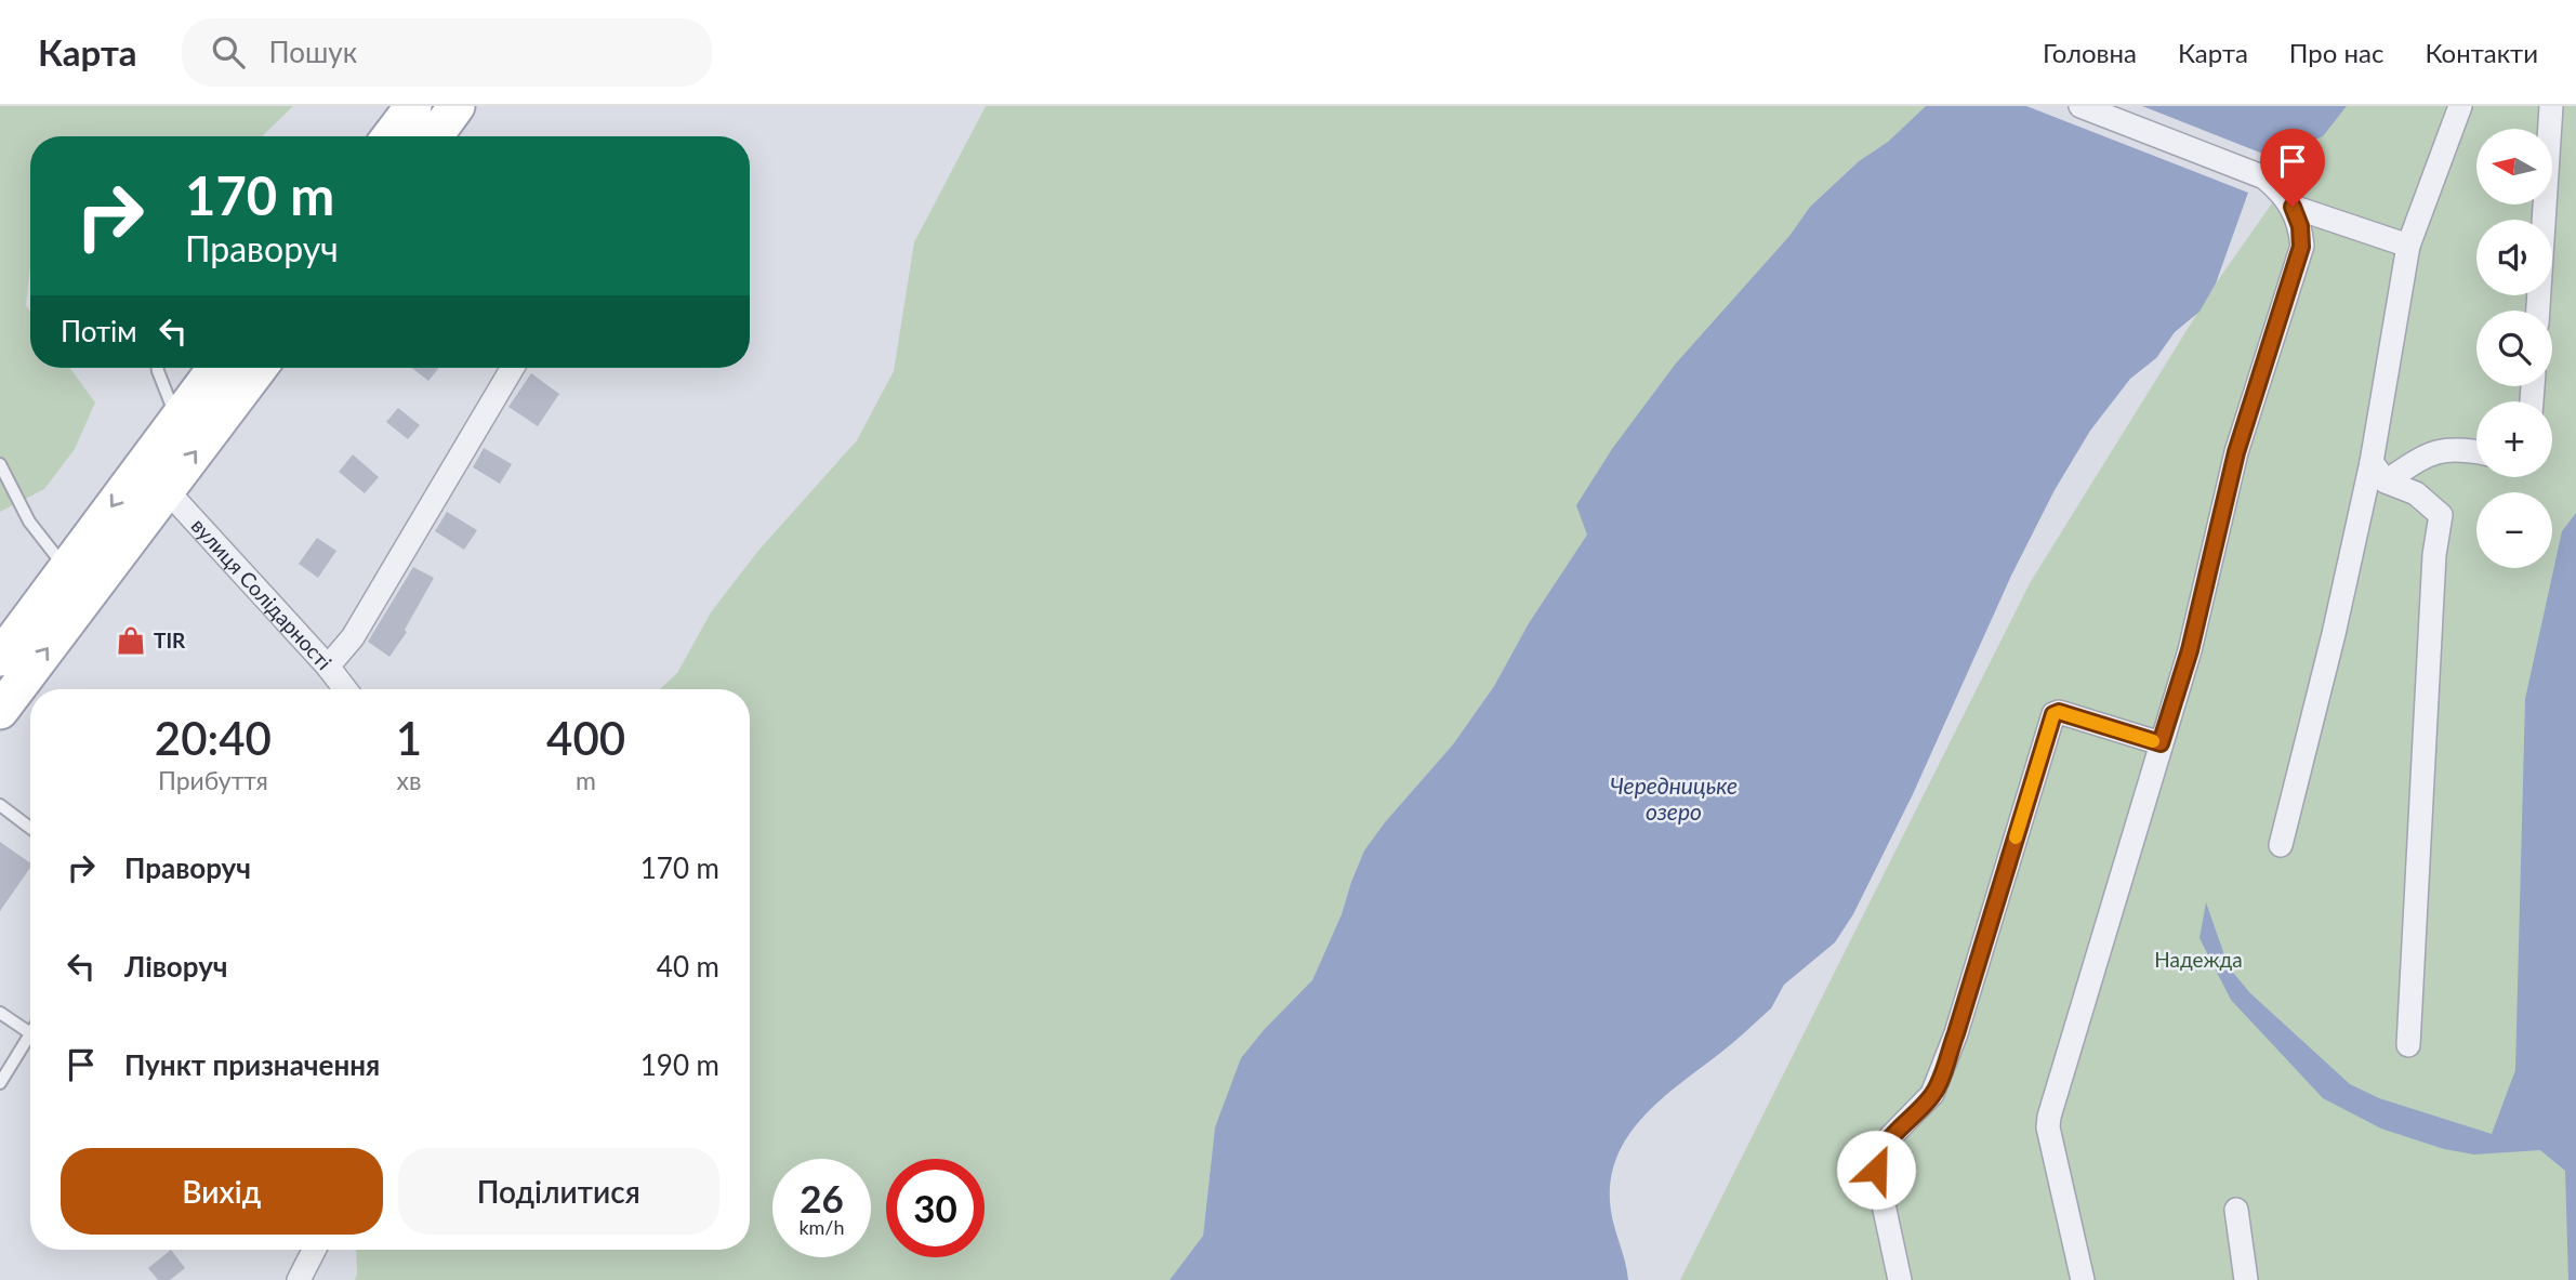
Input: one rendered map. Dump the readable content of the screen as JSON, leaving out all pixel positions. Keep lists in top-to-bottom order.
{
  "streets": {
    "street": ["вулиця Солідарності"]
  },
  "water": ["Чередницьке озеро"],
  "parks": ["Надежда"],
  "places": {
    "shop": ["TIR"]
  },
  "north": "left",
  "page": {
    "header": "Карта",
    "search": "Пошук",
    "nav": [
      "Головна",
      "Карта",
      "Про нас",
      "Контакти"
    ],
    "map_buttons": ["+", "−"],
    "turn": ["170 m", "Праворуч"],
    "then": "Потім",
    "eta": [
      "20:40",
      "Прибуття",
      "1",
      "хв",
      "400",
      "m"
    ],
    "list": [
      {
        "name": "Праворуч",
        "value": "170 m"
      },
      {
        "name": "Ліворуч",
        "value": "40 m"
      },
      {
        "name": "Пункт призначення",
        "value": "190 m"
      }
    ],
    "buttons": ["Вихід", "Поділитися"],
    "speed": "26 km/h",
    "limit": "30"
  }
}
